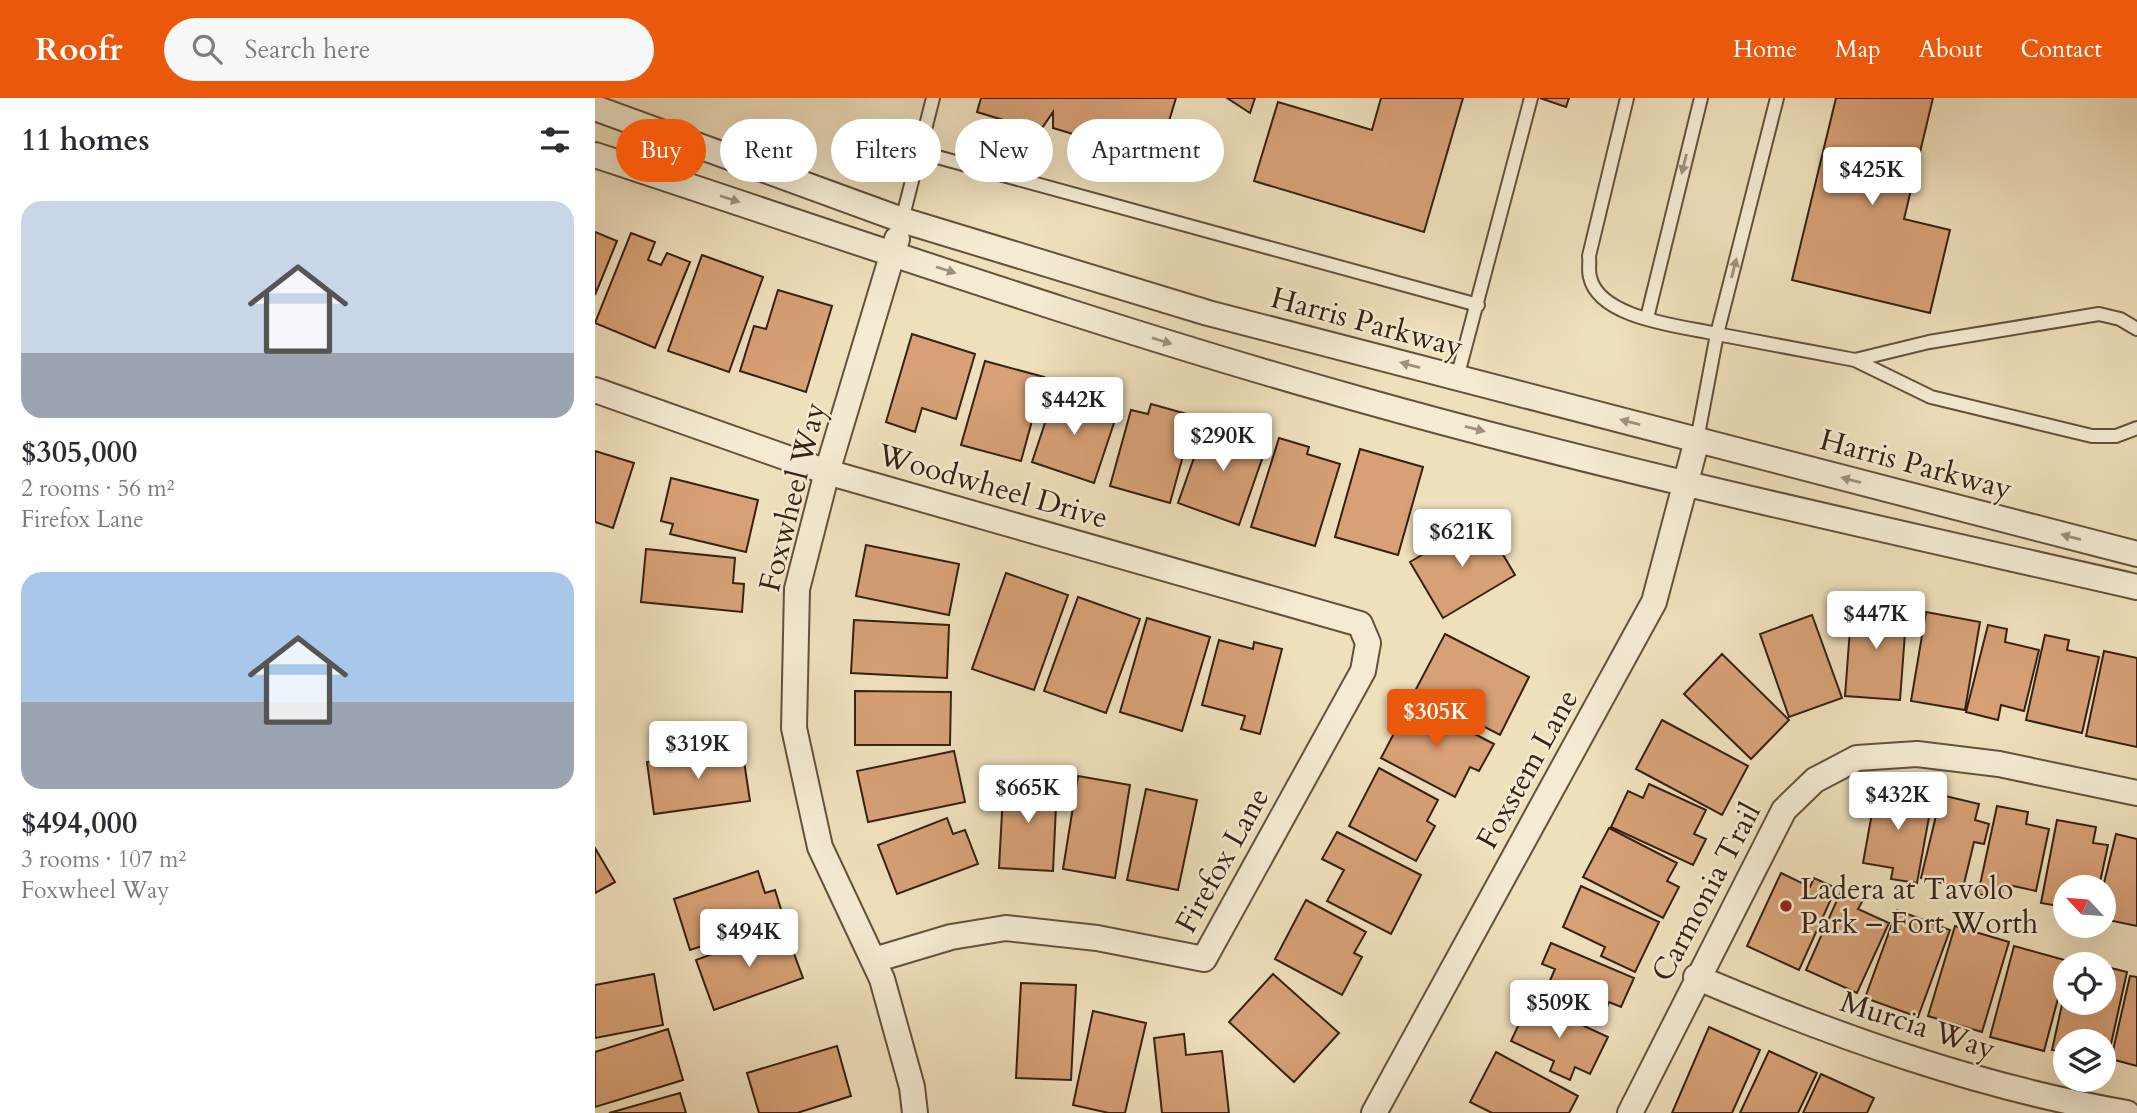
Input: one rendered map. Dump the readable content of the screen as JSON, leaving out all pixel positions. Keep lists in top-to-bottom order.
{
  "streets": {
    "street": [
      "Harris Parkway",
      "Woodwheel Drive",
      "Foxwheel Way",
      "Foxstem Lane",
      "Firefox Lane",
      "Carmonia Trail",
      "Murcia Way"
    ]
  },
  "crossings": [
    ["Harris Parkway", "Foxwheel Way"],
    ["Harris Parkway", "Foxstem Lane"],
    ["Woodwheel Drive", "Foxwheel Way"],
    ["Woodwheel Drive", "Firefox Lane"],
    ["Foxwheel Way", "Firefox Lane"],
    ["Carmonia Trail", "Murcia Way"]
  ],
  "places": ["Ladera at Tavolo Park – Fort Worth"],
  "north": "top left",
  "page": {
    "header": "Roofr",
    "search": "Search here",
    "nav": [
      "Home",
      "Map",
      "About",
      "Contact"
    ],
    "heading": "11 homes",
    "chip": [
      "Buy",
      "Rent",
      "Filters",
      "New",
      "Apartment"
    ],
    "price": [
      "$425K",
      "$442K",
      "$290K",
      "$621K",
      "$447K",
      "$305K",
      "$319K",
      "$665K",
      "$432K",
      "$494K",
      "$509K"
    ],
    "list": [
      {
        "name": "$305,000",
        "note": "2 rooms · 56 m² · Firefox Lane"
      },
      {
        "name": "$494,000",
        "note": "3 rooms · 107 m² · Foxwheel Way"
      }
    ]
  }
}
